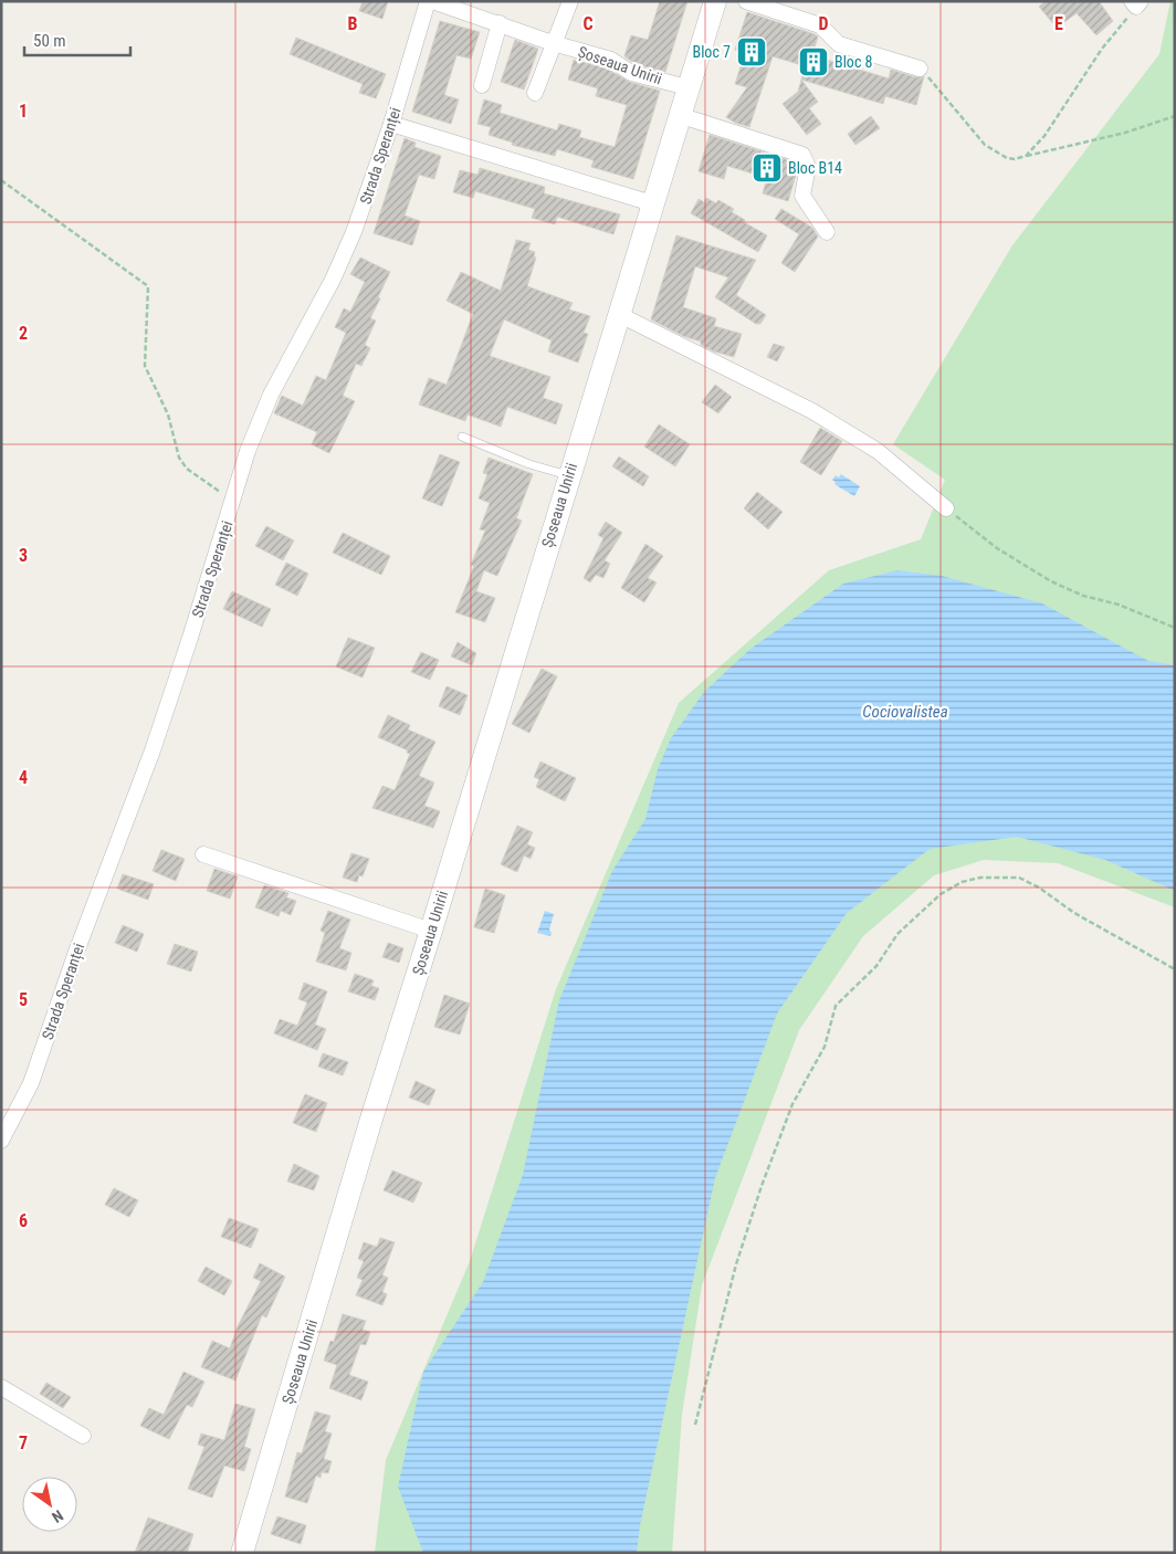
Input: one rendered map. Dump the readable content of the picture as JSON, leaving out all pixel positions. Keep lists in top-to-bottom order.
{
  "streets": {
    "main road": ["Șoseaua Unirii"],
    "street": ["Strada Speranței"]
  },
  "crossings": [
    ["Șoseaua Unirii", "Strada Speranței"]
  ],
  "water": ["Cociovalistea"],
  "places": {
    "building": ["Bloc 7", "Bloc 8", "Bloc B14"]
  },
  "scale_bar": "50 m",
  "north": "bottom right",
  "grid": {
    "columns": [
      "B",
      "C",
      "D",
      "E"
    ],
    "rows": [
      "1",
      "2",
      "3",
      "4",
      "5",
      "6",
      "7"
    ]
  }
}
